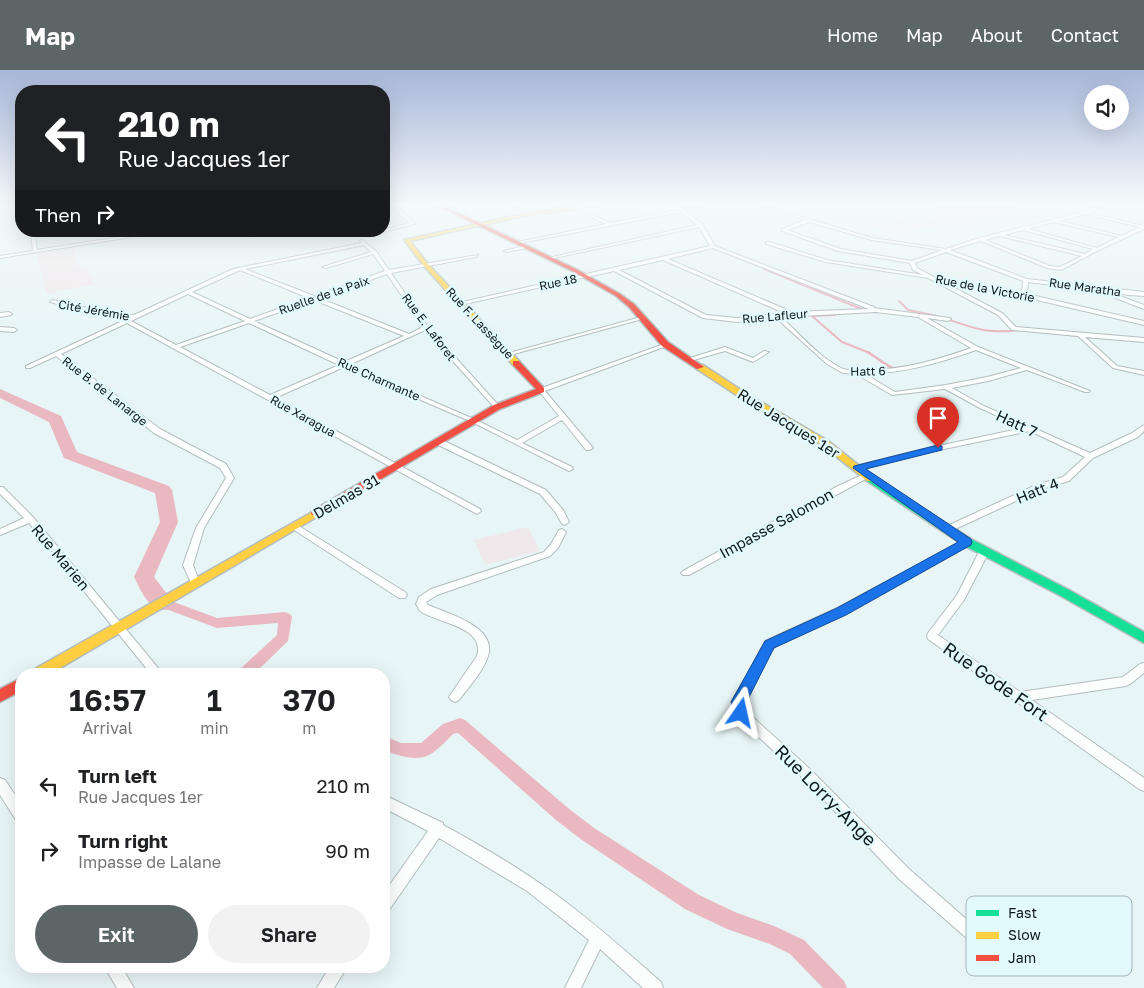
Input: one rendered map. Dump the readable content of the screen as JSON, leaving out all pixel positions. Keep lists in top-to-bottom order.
{
  "streets": {
    "street": [
      "Rue 18",
      "Rue Maratha",
      "Rue de la Victorie",
      "Ruelle de la Paix",
      "Cité Jérémie",
      "Rue Lafleur",
      "Rue F. Lassègue",
      "Rue E. Laforet",
      "Hatt 6",
      "Rue Charmante",
      "Rue B. de Lanarge",
      "Rue Xaragua",
      "Rue Jacques 1er",
      "Hatt 7",
      "Hatt 4",
      "Delmas 31",
      "Impasse Salomon",
      "Rue Marien",
      "Rue Gode Fort",
      "Rue Lorry-Ange"
    ]
  },
  "crossings": [
    ["Rue 18", "Rue Lafleur"],
    ["Rue 18", "Rue F. Lassègue"],
    ["Rue 18", "Rue Jacques 1er"],
    ["Ruelle de la Paix", "Rue F. Lassègue"],
    ["Ruelle de la Paix", "Rue E. Laforet"],
    ["Ruelle de la Paix", "Rue Charmante"],
    ["Ruelle de la Paix", "Rue Xaragua"],
    ["Cité Jérémie", "Rue B. de Lanarge"],
    ["Rue Lafleur", "Hatt 6"],
    ["Rue F. Lassègue", "Delmas 31"],
    ["Rue E. Laforet", "Delmas 31"],
    ["Rue Charmante", "Rue B. de Lanarge"],
    ["Rue Charmante", "Delmas 31"],
    ["Rue B. de Lanarge", "Rue Xaragua"],
    ["Rue B. de Lanarge", "Delmas 31"],
    ["Rue Xaragua", "Delmas 31"],
    ["Rue Jacques 1er", "Hatt 4"],
    ["Rue Jacques 1er", "Delmas 31"],
    ["Rue Jacques 1er", "Impasse Salomon"],
    ["Rue Jacques 1er", "Rue Gode Fort"],
    ["Rue Jacques 1er", "Rue Lorry-Ange"],
    ["Hatt 7", "Hatt 4"],
    ["Hatt 7", "Impasse Salomon"],
    ["Delmas 31", "Rue Marien"]
  ],
  "legend": ["Fast", "Slow", "Jam"],
  "page": {
    "header": "Map",
    "nav": [
      "Home",
      "Map",
      "About",
      "Contact"
    ],
    "turn": ["210 m", "Rue Jacques 1er"],
    "then": "Then",
    "eta": [
      "16:57",
      "Arrival",
      "1",
      "min",
      "370",
      "m"
    ],
    "list": [
      {
        "name": "Turn left",
        "note": "Rue Jacques 1er",
        "value": "210 m"
      },
      {
        "name": "Turn right",
        "note": "Impasse de Lalane",
        "value": "90 m"
      }
    ],
    "buttons": ["Exit", "Share"]
  }
}
